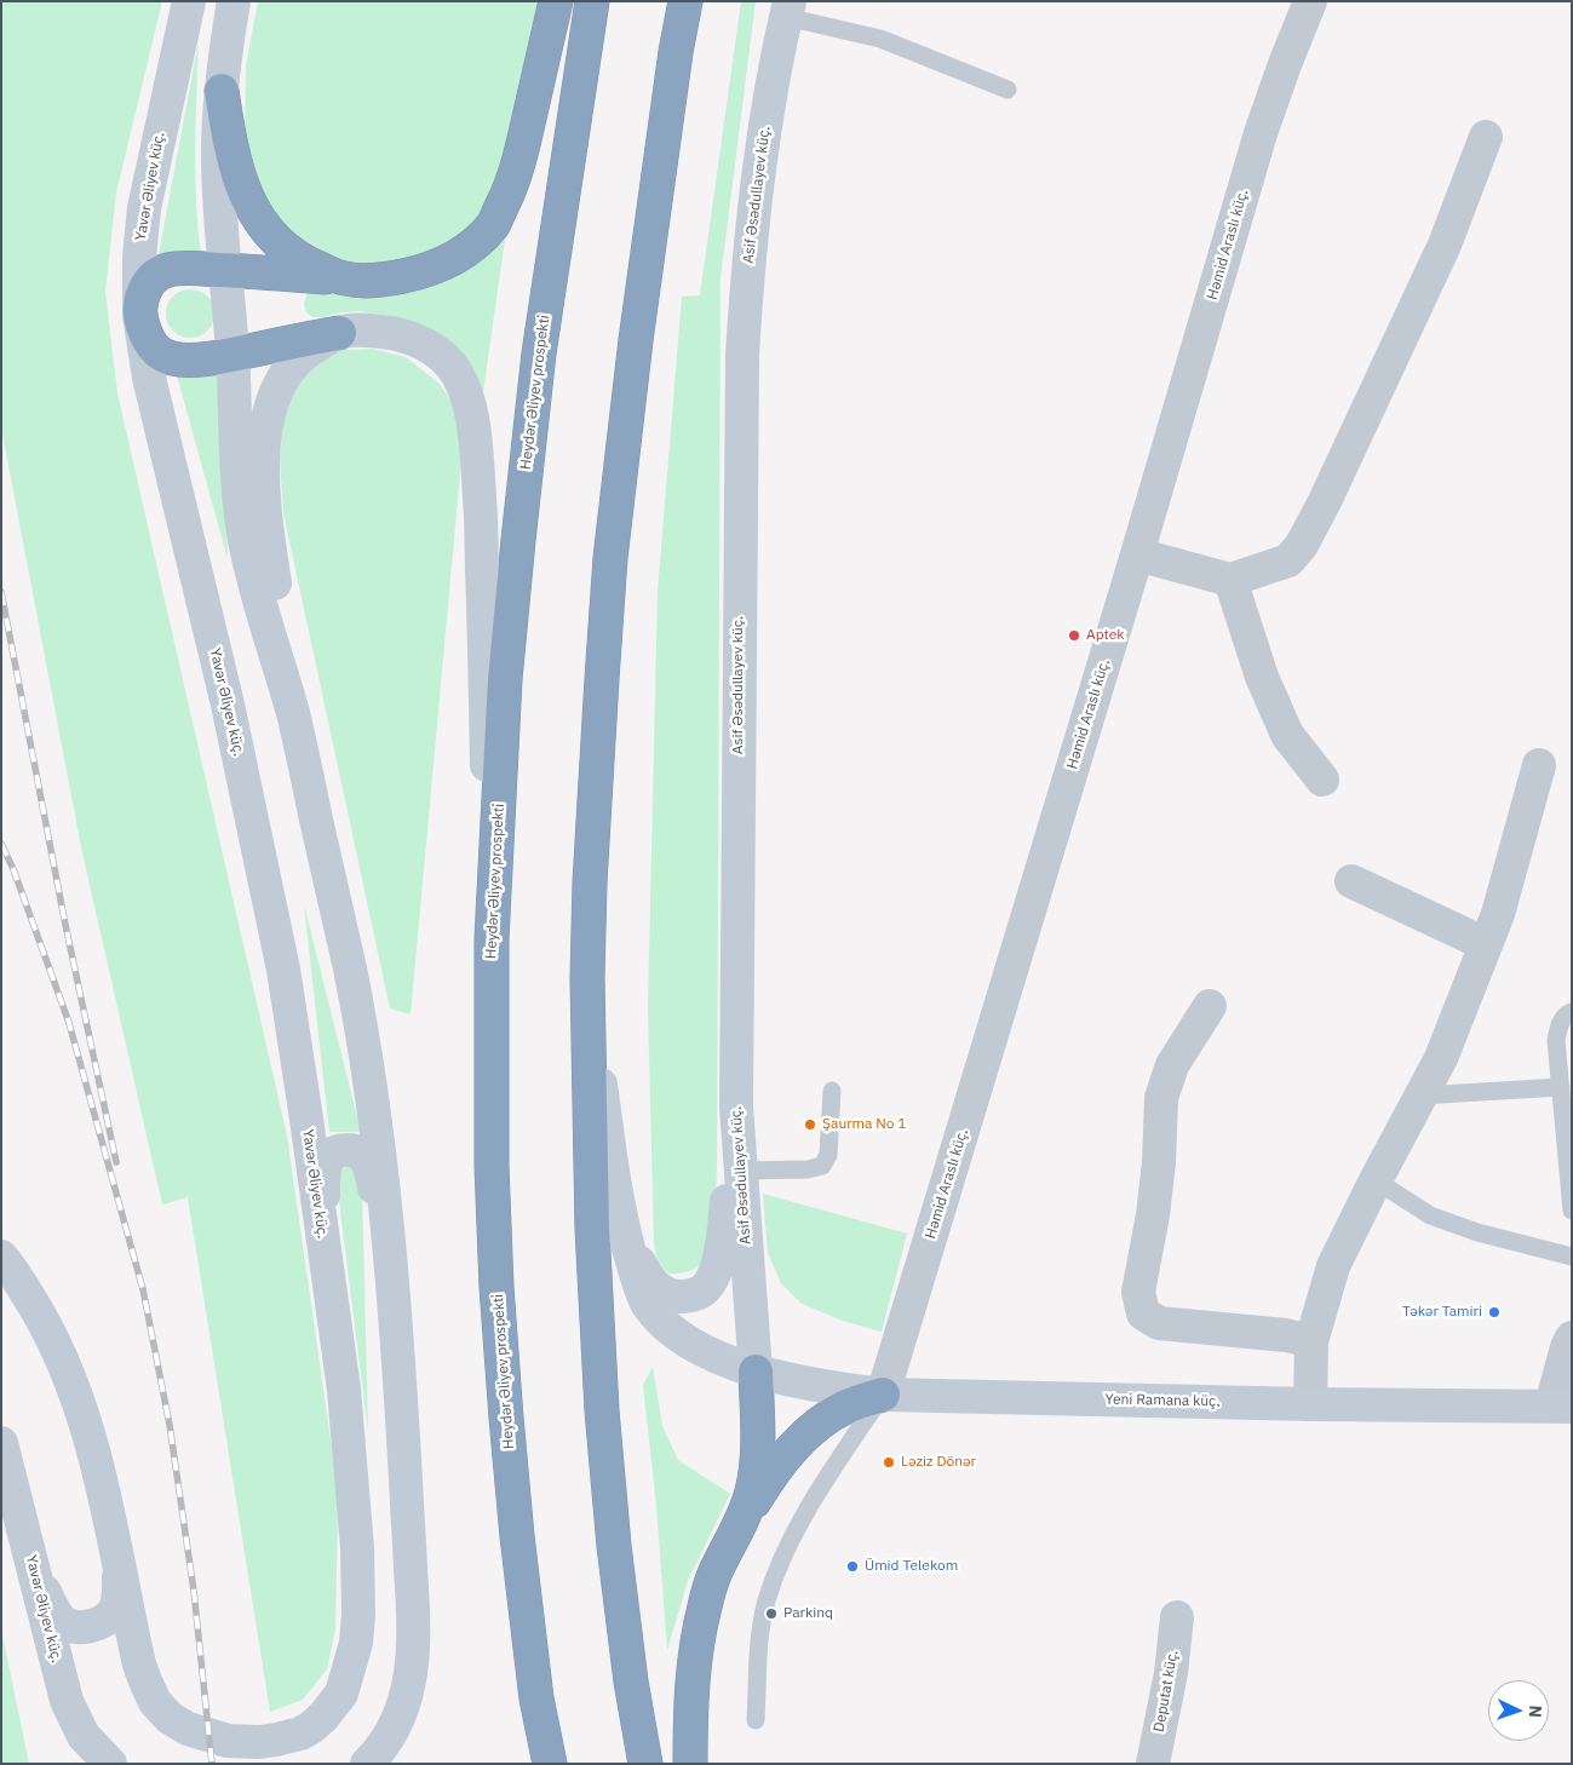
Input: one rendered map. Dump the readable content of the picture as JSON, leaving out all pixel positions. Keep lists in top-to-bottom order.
{
  "streets": {
    "highway": ["Heydər Əliyev prospekti"],
    "main road": ["Yavər Əliyev küç.", "Asif Əsədullayev küç.", "Yeni Ramana küç."],
    "street": ["Həmid Araslı küç.", "Deputat küç."]
  },
  "crossings": [
    ["Asif Əsədullayev küç.", "Yeni Ramana küç."],
    ["Həmid Araslı küç.", "Yeni Ramana küç."]
  ],
  "places": [
    "Aptek",
    "Şaurma No 1",
    "Təkər Tamiri",
    "Ləziz Dönər",
    "Ümid Telekom",
    "Parkinq"
  ],
  "north": "right"
}
